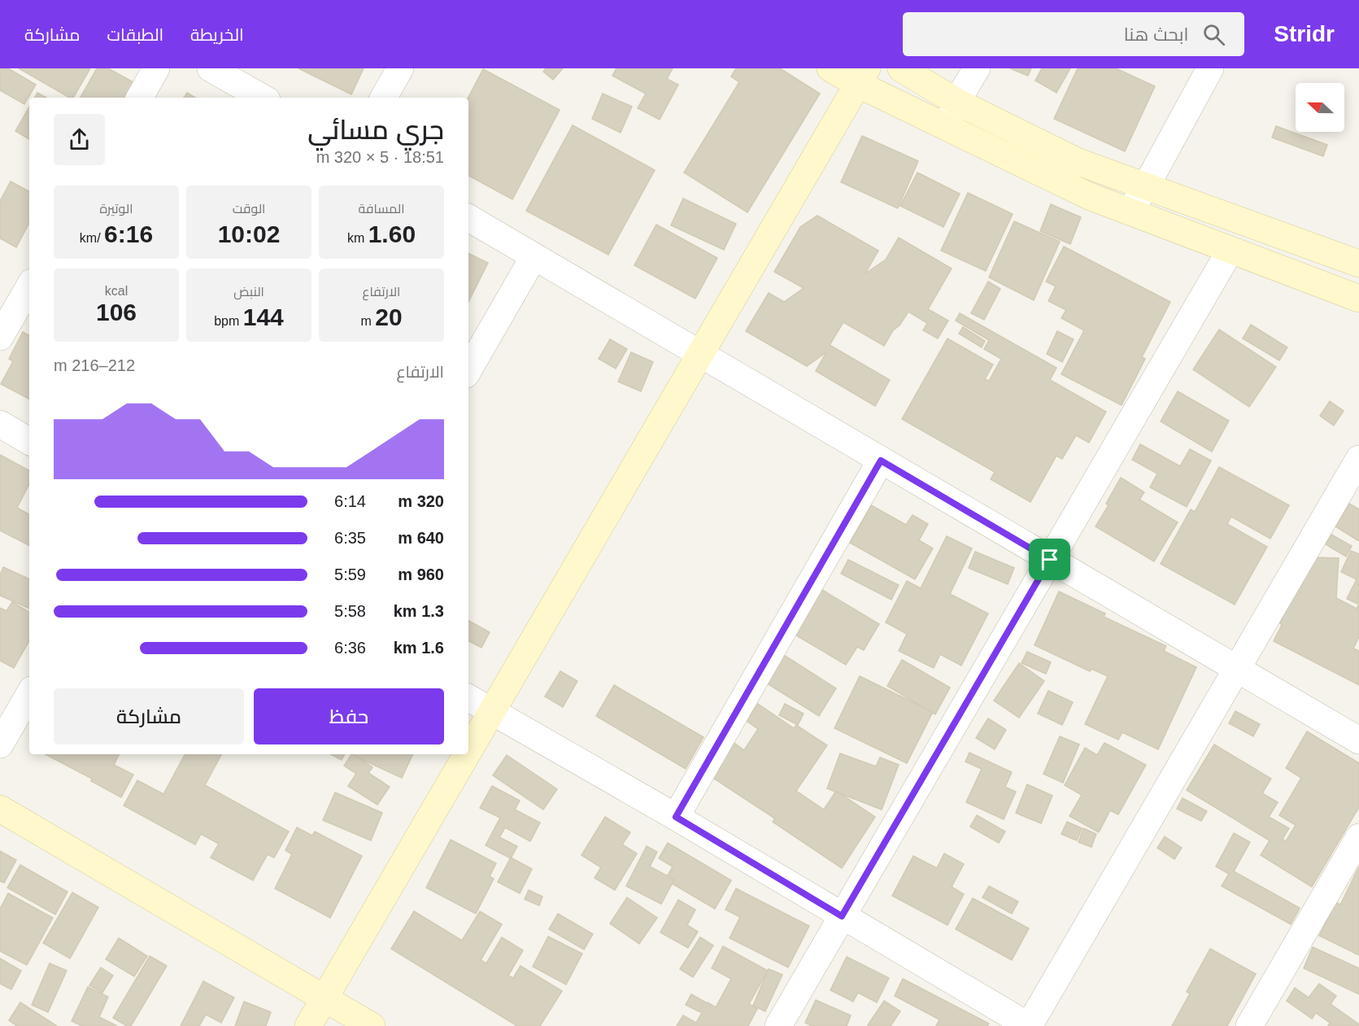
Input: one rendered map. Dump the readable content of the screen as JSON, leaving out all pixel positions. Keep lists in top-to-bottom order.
{
  "north": "left",
  "page": {
    "header": "Stridr",
    "search": "ابحث هنا",
    "nav": ["الخريطة", "الطبقات", "مشاركة"],
    "heading": ["جري مسائي", "18:51 · 5 × 320 m"],
    "stats": [
      ["المسافة", "1.60 km"],
      ["الوقت", "10:02"],
      ["الوتيرة", "6:16 /km"],
      ["الارتفاع", "20 m"],
      ["النبض", "144 bpm"],
      ["kcal", "106"]
    ],
    "chart": ["الارتفاع", "212–216 m"],
    "list": [
      {
        "name": "320 m",
        "note": "6:14"
      },
      {
        "name": "640 m",
        "note": "6:35"
      },
      {
        "name": "960 m",
        "note": "5:59"
      },
      {
        "name": "1.3 km",
        "note": "5:58"
      },
      {
        "name": "1.6 km",
        "note": "6:36"
      }
    ],
    "buttons": ["حفظ", "مشاركة"]
  }
}
